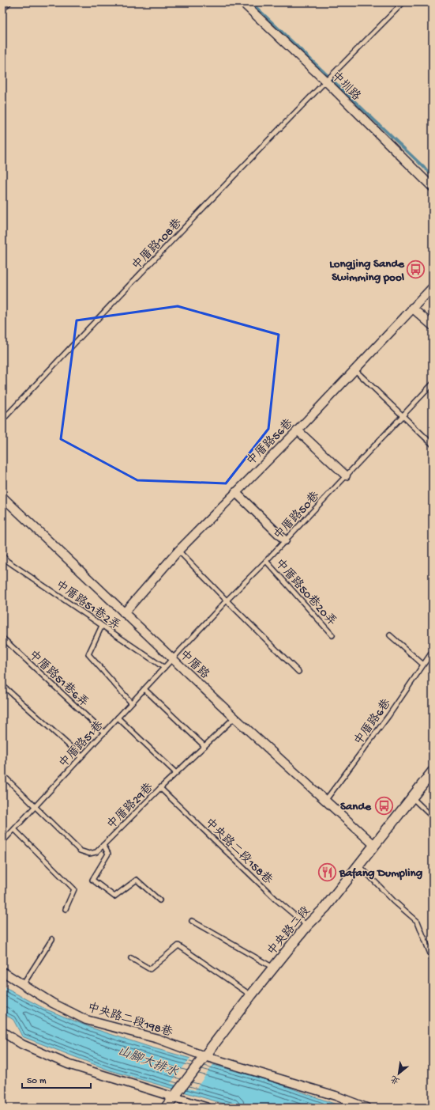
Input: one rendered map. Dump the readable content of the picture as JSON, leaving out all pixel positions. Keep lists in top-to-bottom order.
{
  "streets": {
    "street": [
      "中圳路",
      "中厝路56巷",
      "中厝路",
      "中央路二段",
      "中央路二段198巷"
    ],
    "lane": [
      "中厝路108巷",
      "中厝路50巷",
      "中厝路50巷20弄",
      "中厝路51巷2弄",
      "中厝路51巷6弄",
      "中厝路6巷",
      "中厝路51巷",
      "中厝路29巷",
      "中央路二段158巷"
    ]
  },
  "crossings": [
    ["中圳路", "中厝路108巷"],
    ["中厝路56巷", "中厝路"],
    ["中厝路50巷", "中厝路50巷20弄"],
    ["中厝路50巷", "中厝路"],
    ["中厝路50巷", "中厝路51巷"],
    ["中厝路51巷2弄", "中厝路51巷"],
    ["中厝路", "中厝路6巷"],
    ["中厝路", "中厝路51巷"],
    ["中厝路", "中厝路29巷"],
    ["中厝路", "中央路二段"],
    ["中厝路51巷6弄", "中厝路51巷"],
    ["中厝路51巷", "中厝路29巷"],
    ["中厝路29巷", "中央路二段158巷"],
    ["中央路二段158巷", "中央路二段"],
    ["中央路二段", "中央路二段198巷"]
  ],
  "water": ["山腳大排水"],
  "places": {
    "bus stop": ["Longjing Sande Swimming pool", "Sande"],
    "restaurant": ["Bafang Dumpling"]
  },
  "scale_bar": "50 m",
  "north": "bottom left"
}
